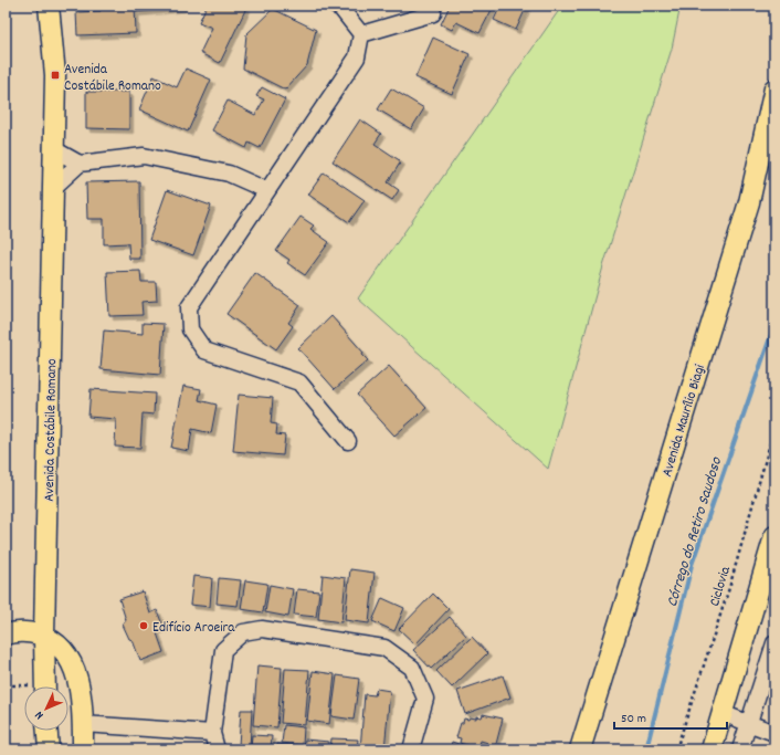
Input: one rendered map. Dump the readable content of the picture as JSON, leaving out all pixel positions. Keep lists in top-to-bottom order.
{
  "streets": {
    "main road": ["Avenida Maurílio Biagi", "Avenida Costábile Romano"],
    "path": ["Ciclovia"]
  },
  "water": ["Córrego do Retiro Saudoso"],
  "places": {
    "transit": ["Avenida Costábile Romano"],
    "other": ["Edifício Aroeira"]
  },
  "scale_bar": "50 m",
  "north": "bottom left"
}
